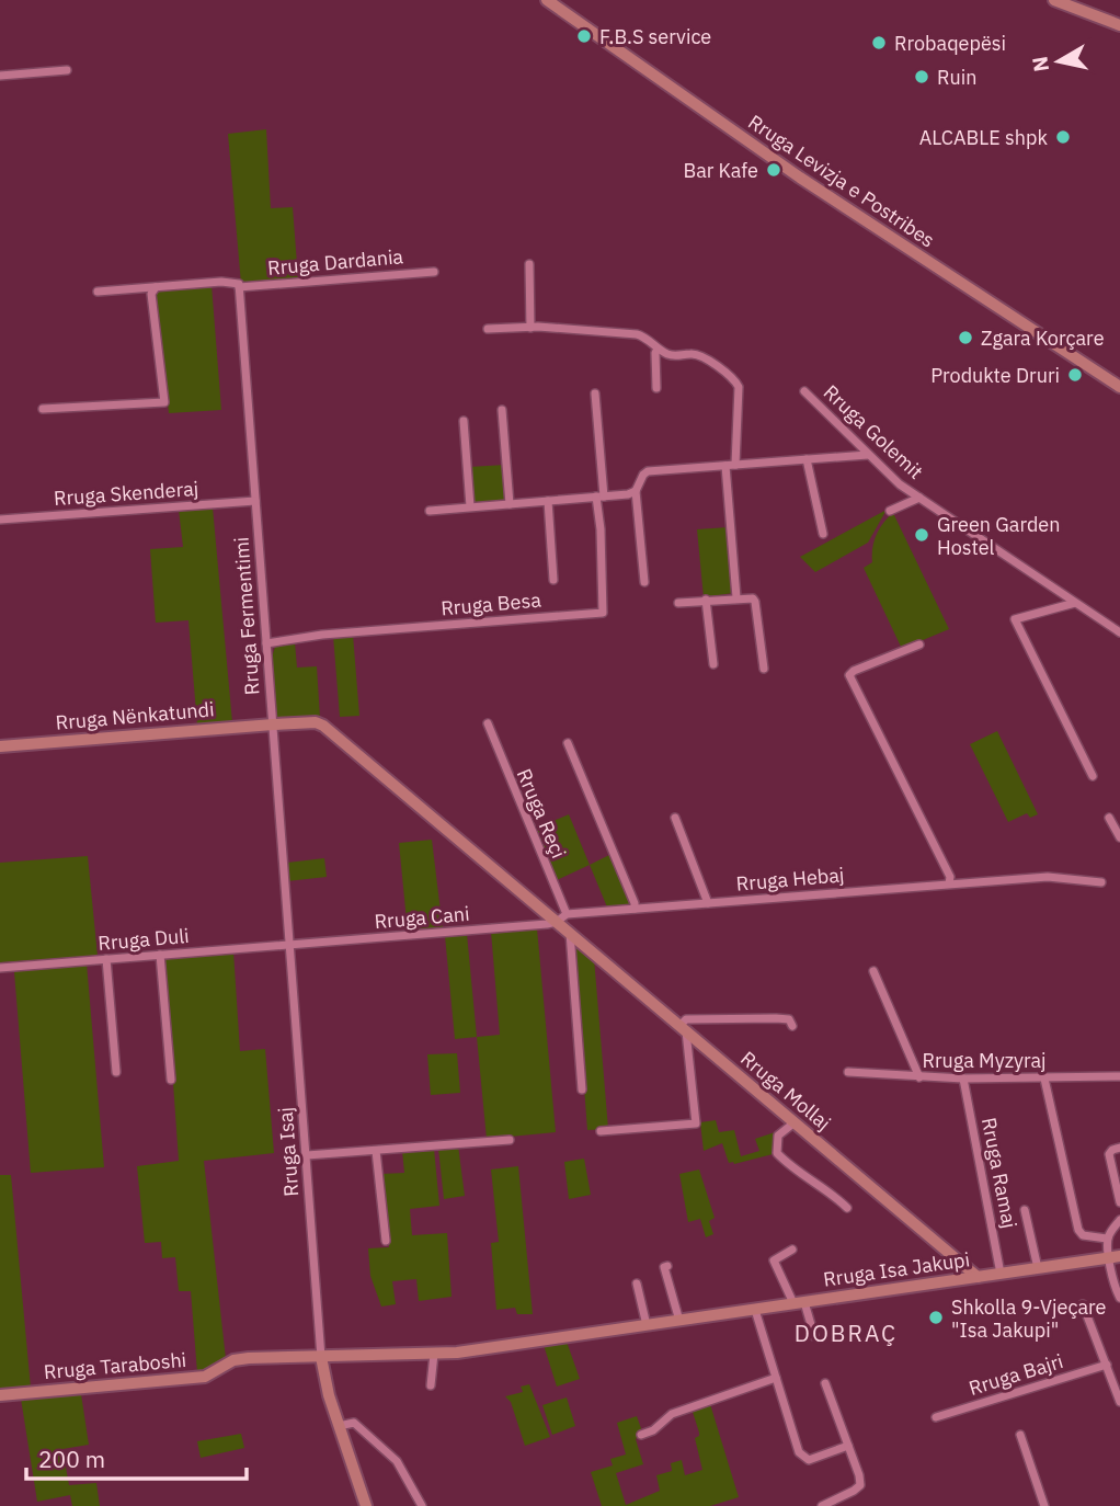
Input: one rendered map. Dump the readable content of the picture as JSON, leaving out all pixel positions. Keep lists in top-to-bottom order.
{
  "streets": {
    "street": [
      "Rruga Levizja e Postribes",
      "Rruga Dardania",
      "Rruga Golemit",
      "Rruga Skenderaj",
      "Rruga Besa",
      "Rruga Fermentimi",
      "Rruga Nënkatundi",
      "Rruga Reçi",
      "Rruga Hebaj",
      "Rruga Cani",
      "Rruga Duli",
      "Rruga Myzyraj",
      "Rruga Mollaj",
      "Rruga Isaj",
      "Rruga Ramaj",
      "Rruga Isa Jakupi",
      "Rruga Taraboshi",
      "Rruga Bajri"
    ]
  },
  "crossings": [
    ["Rruga Dardania", "Rruga Fermentimi"],
    ["Rruga Skenderaj", "Rruga Fermentimi"],
    ["Rruga Besa", "Rruga Fermentimi"],
    ["Rruga Fermentimi", "Rruga Nënkatundi"],
    ["Rruga Fermentimi", "Rruga Cani"],
    ["Rruga Fermentimi", "Rruga Duli"],
    ["Rruga Fermentimi", "Rruga Mollaj"],
    ["Rruga Fermentimi", "Rruga Isaj"],
    ["Rruga Nënkatundi", "Rruga Mollaj"],
    ["Rruga Reçi", "Rruga Hebaj"],
    ["Rruga Reçi", "Rruga Cani"],
    ["Rruga Reçi", "Rruga Mollaj"],
    ["Rruga Hebaj", "Rruga Cani"],
    ["Rruga Hebaj", "Rruga Mollaj"],
    ["Rruga Cani", "Rruga Duli"],
    ["Rruga Cani", "Rruga Mollaj"],
    ["Rruga Cani", "Rruga Isaj"],
    ["Rruga Duli", "Rruga Isaj"],
    ["Rruga Myzyraj", "Rruga Ramaj"],
    ["Rruga Mollaj", "Rruga Isa Jakupi"],
    ["Rruga Isaj", "Rruga Isa Jakupi"],
    ["Rruga Isaj", "Rruga Taraboshi"],
    ["Rruga Ramaj", "Rruga Isa Jakupi"],
    ["Rruga Isa Jakupi", "Rruga Taraboshi"]
  ],
  "districts": ["DOBRAÇ"],
  "places": [
    "F.B.S service",
    "Rrobaqepësi",
    "Ruin",
    "ALCABLE shpk",
    "Bar Kafe",
    "Zgara Korçare",
    "Produkte Druri",
    "Green Garden Hostel",
    "Shkolla 9-Vjeçare \"Isa Jakupi\""
  ],
  "scale_bar": "200 m",
  "north": "left"
}
